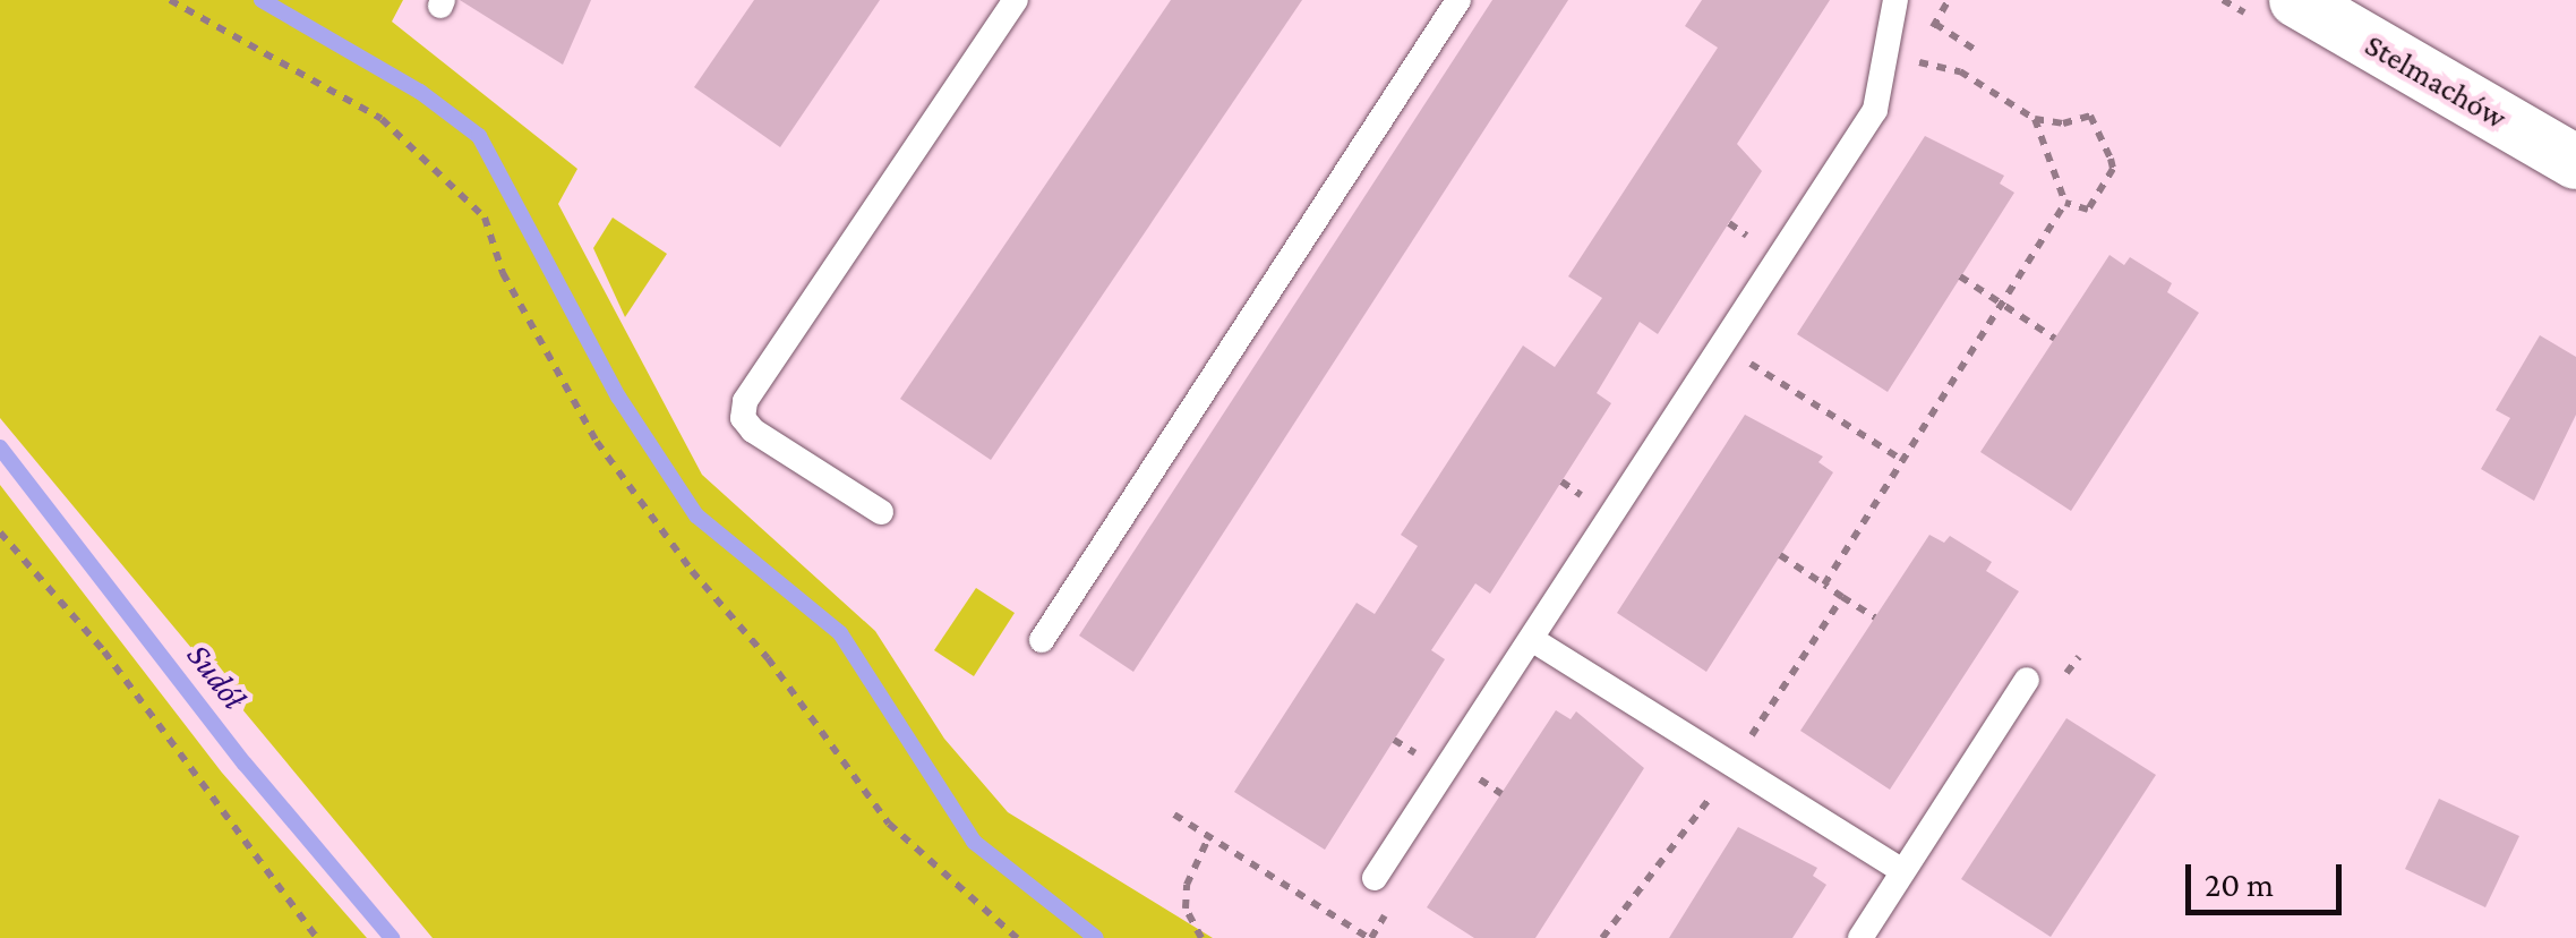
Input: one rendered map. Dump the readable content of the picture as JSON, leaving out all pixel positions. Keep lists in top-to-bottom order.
{
  "streets": {
    "street": ["Stelmachów"]
  },
  "water": ["Sudół"],
  "scale_bar": "20 m"
}
